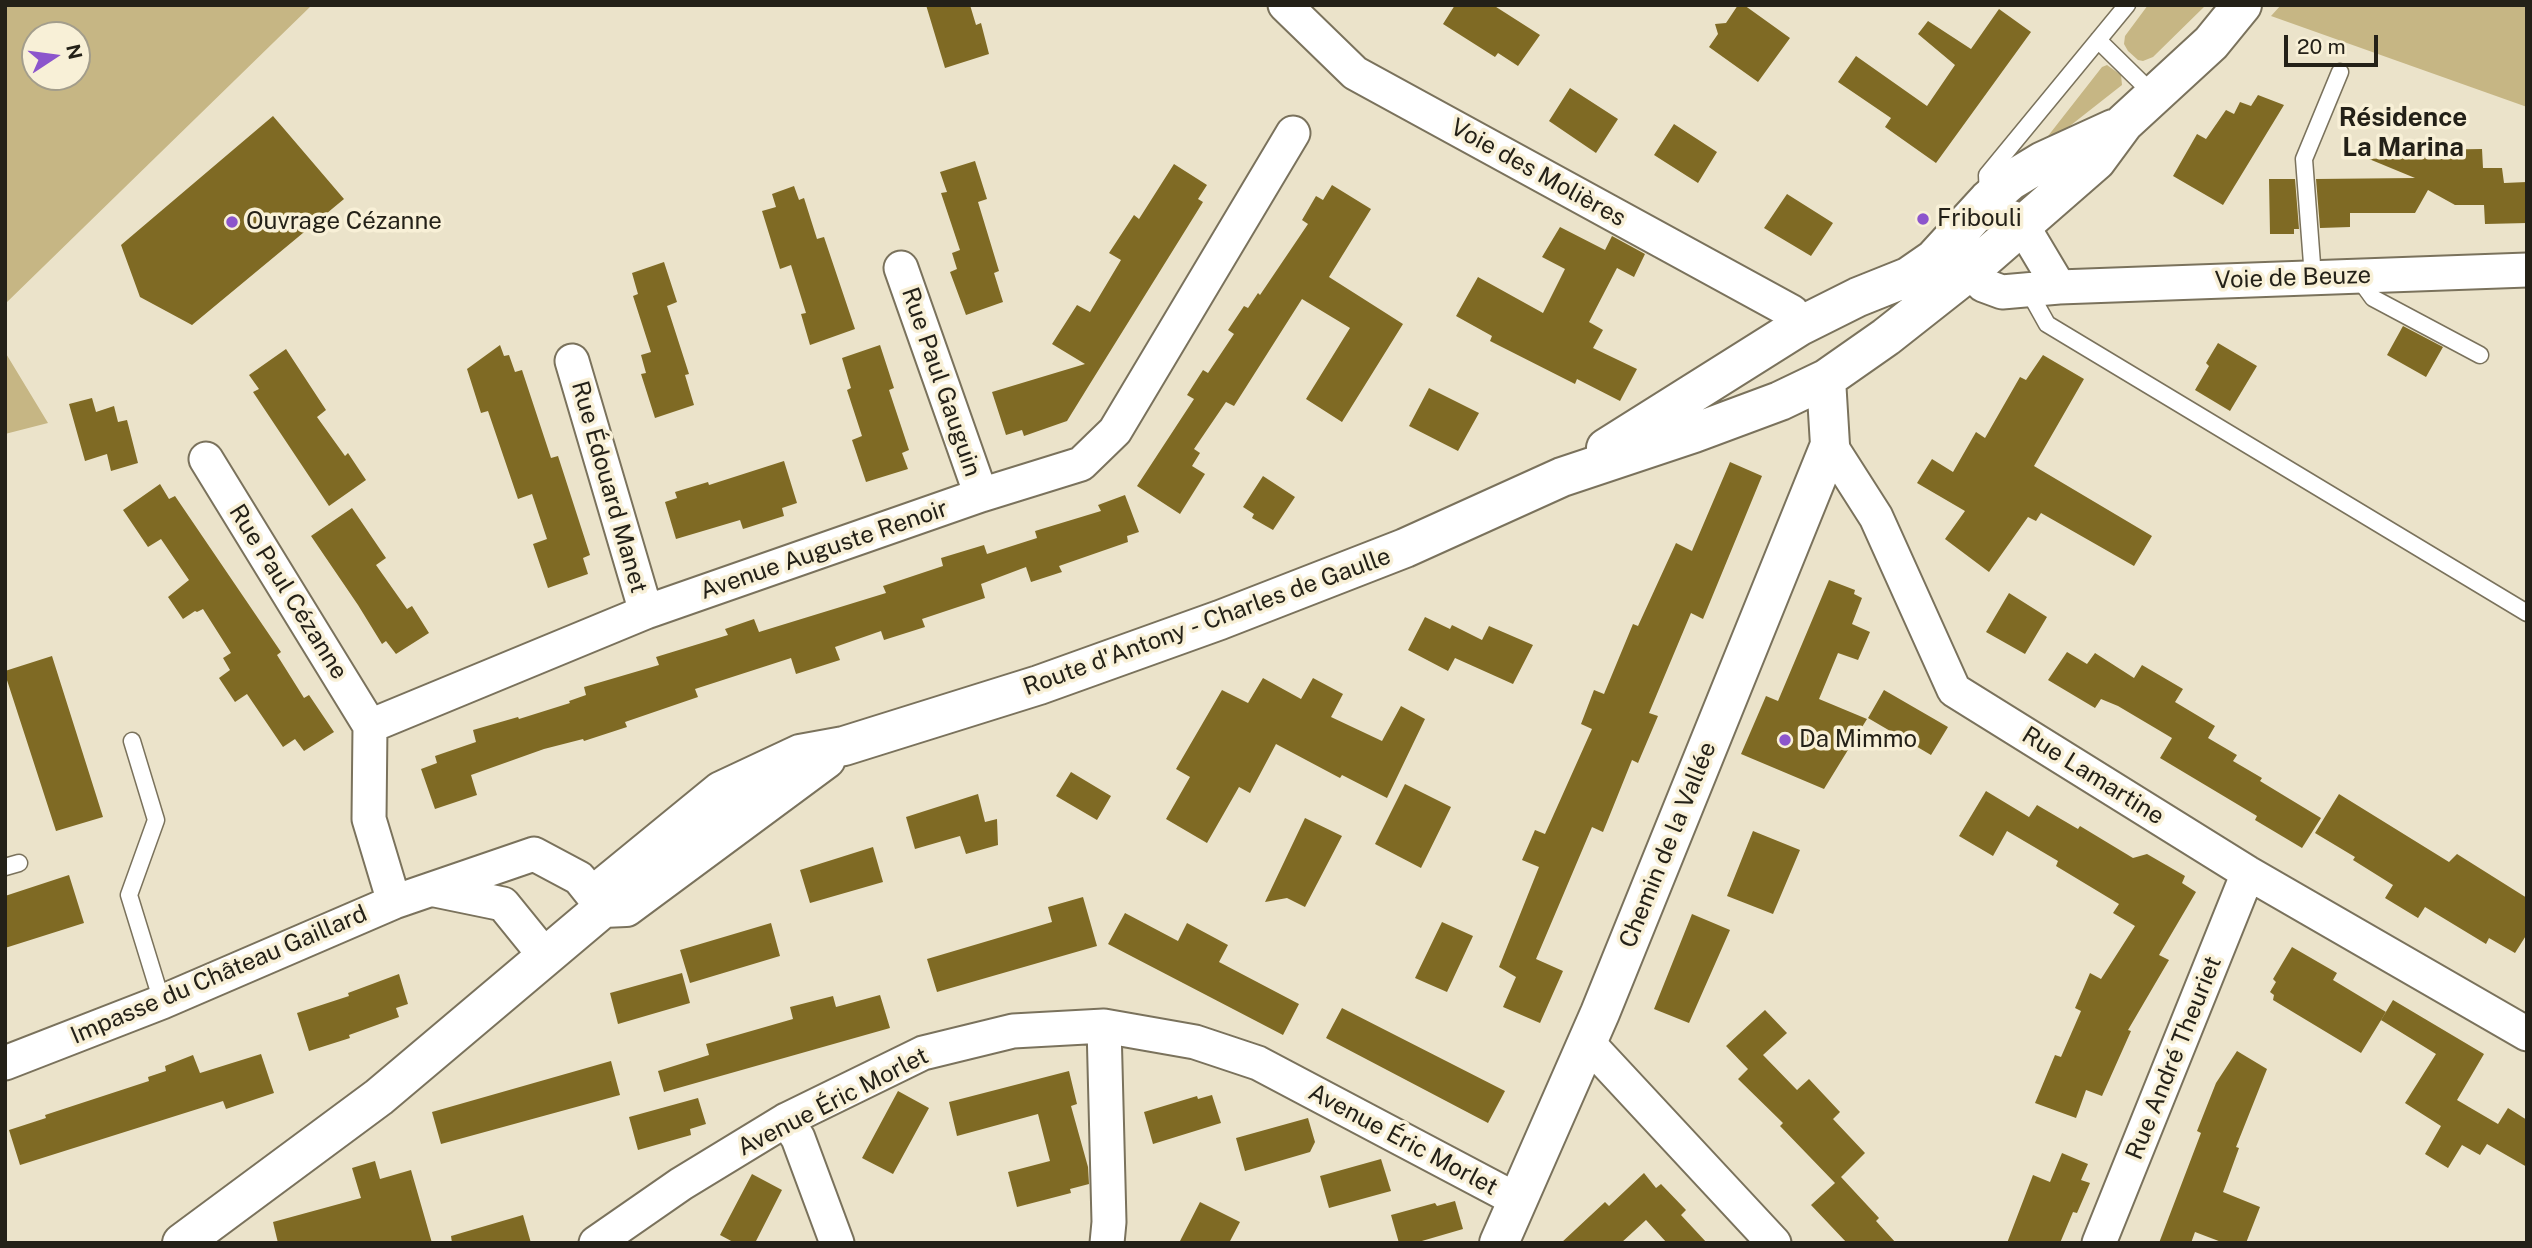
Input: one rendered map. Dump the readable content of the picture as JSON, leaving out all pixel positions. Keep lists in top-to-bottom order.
{
  "streets": {
    "street": [
      "Voie des Molières",
      "Voie de Beuze",
      "Rue Paul Gauguin",
      "Rue Édouard Manet",
      "Avenue Auguste Renoir",
      "Rue Paul Cézanne",
      "Route d'Antony - Charles de Gaulle",
      "Rue Lamartine",
      "Chemin de la Vallée",
      "Impasse du Château Gaillard",
      "Rue André Theuriet",
      "Avenue Éric Morlet"
    ]
  },
  "crossings": [
    ["Voie des Molières", "Route d'Antony - Charles de Gaulle"],
    ["Voie de Beuze", "Route d'Antony - Charles de Gaulle"],
    ["Rue Paul Gauguin", "Avenue Auguste Renoir"],
    ["Rue Édouard Manet", "Avenue Auguste Renoir"],
    ["Avenue Auguste Renoir", "Rue Paul Cézanne"],
    ["Route d'Antony - Charles de Gaulle", "Rue Lamartine"],
    ["Route d'Antony - Charles de Gaulle", "Impasse du Château Gaillard"],
    ["Rue Lamartine", "Chemin de la Vallée"],
    ["Rue Lamartine", "Rue André Theuriet"],
    ["Chemin de la Vallée", "Avenue Éric Morlet"]
  ],
  "districts": ["Résidence La Marina"],
  "places": ["Fribouli", "Ouvrage Cézanne", "Da Mimmo"],
  "scale_bar": "20 m",
  "north": "right"
}
